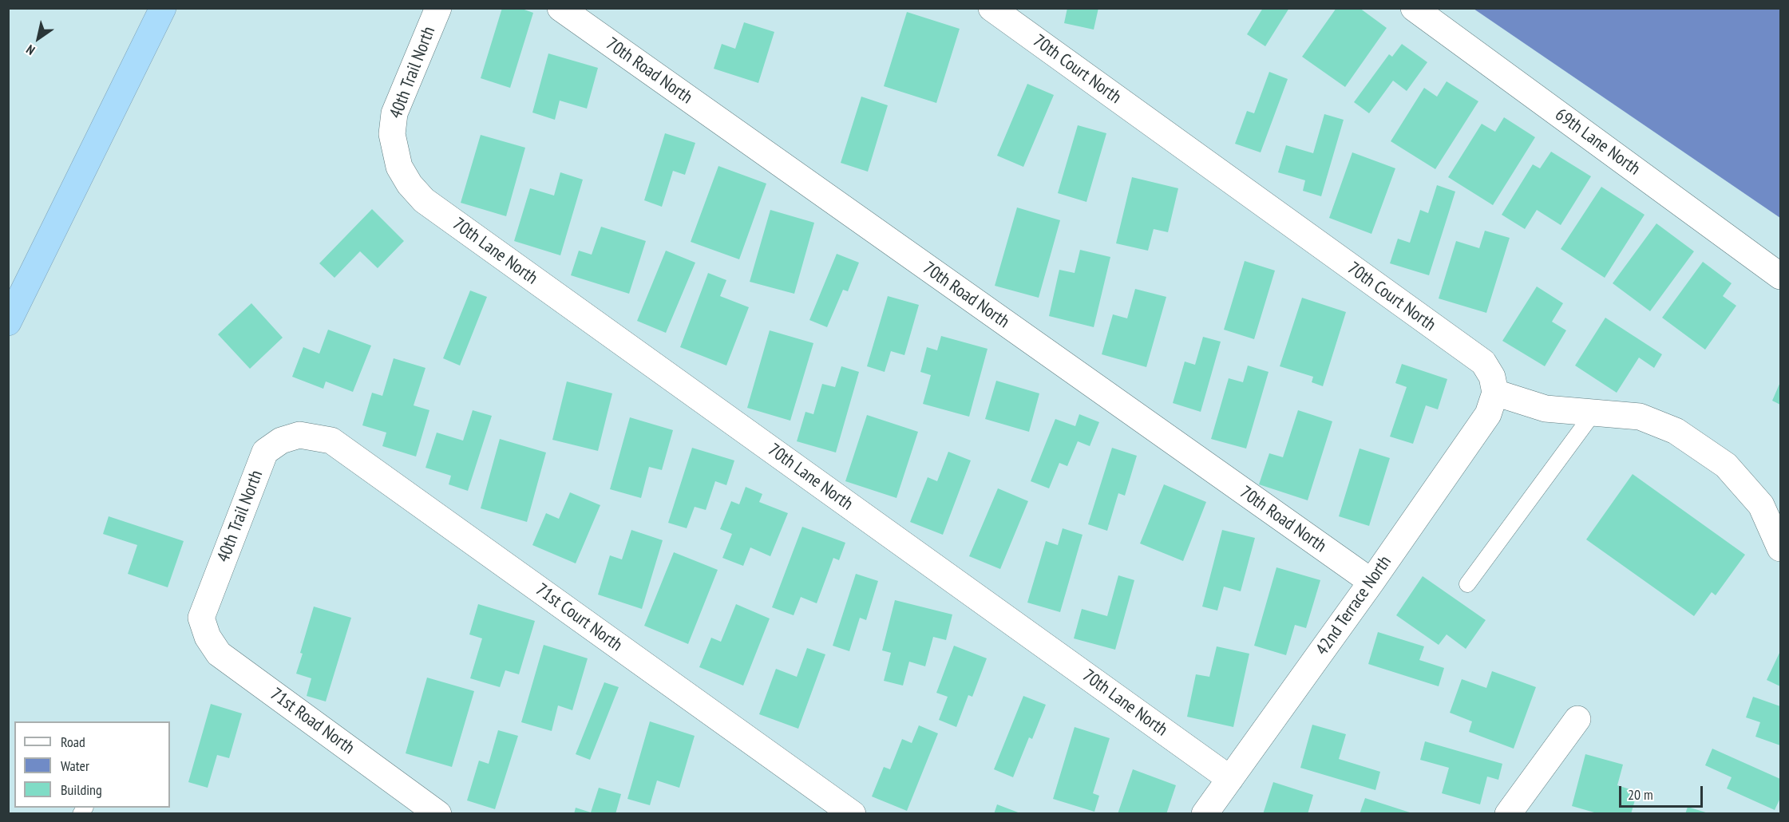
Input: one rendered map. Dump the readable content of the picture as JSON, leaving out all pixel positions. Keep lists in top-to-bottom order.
{
  "streets": {
    "street": [
      "70th Court North",
      "70th Road North",
      "40th Trail North",
      "69th Lane North",
      "70th Lane North",
      "42nd Terrace North",
      "71st Court North",
      "71st Road North"
    ]
  },
  "crossings": [
    ["70th Court North", "42nd Terrace North"],
    ["70th Road North", "42nd Terrace North"],
    ["40th Trail North", "70th Lane North"],
    ["40th Trail North", "71st Court North"],
    ["40th Trail North", "71st Road North"],
    ["70th Lane North", "42nd Terrace North"]
  ],
  "legend": ["Road", "Water", "Building"],
  "scale_bar": "20 m",
  "north": "bottom left"
}
